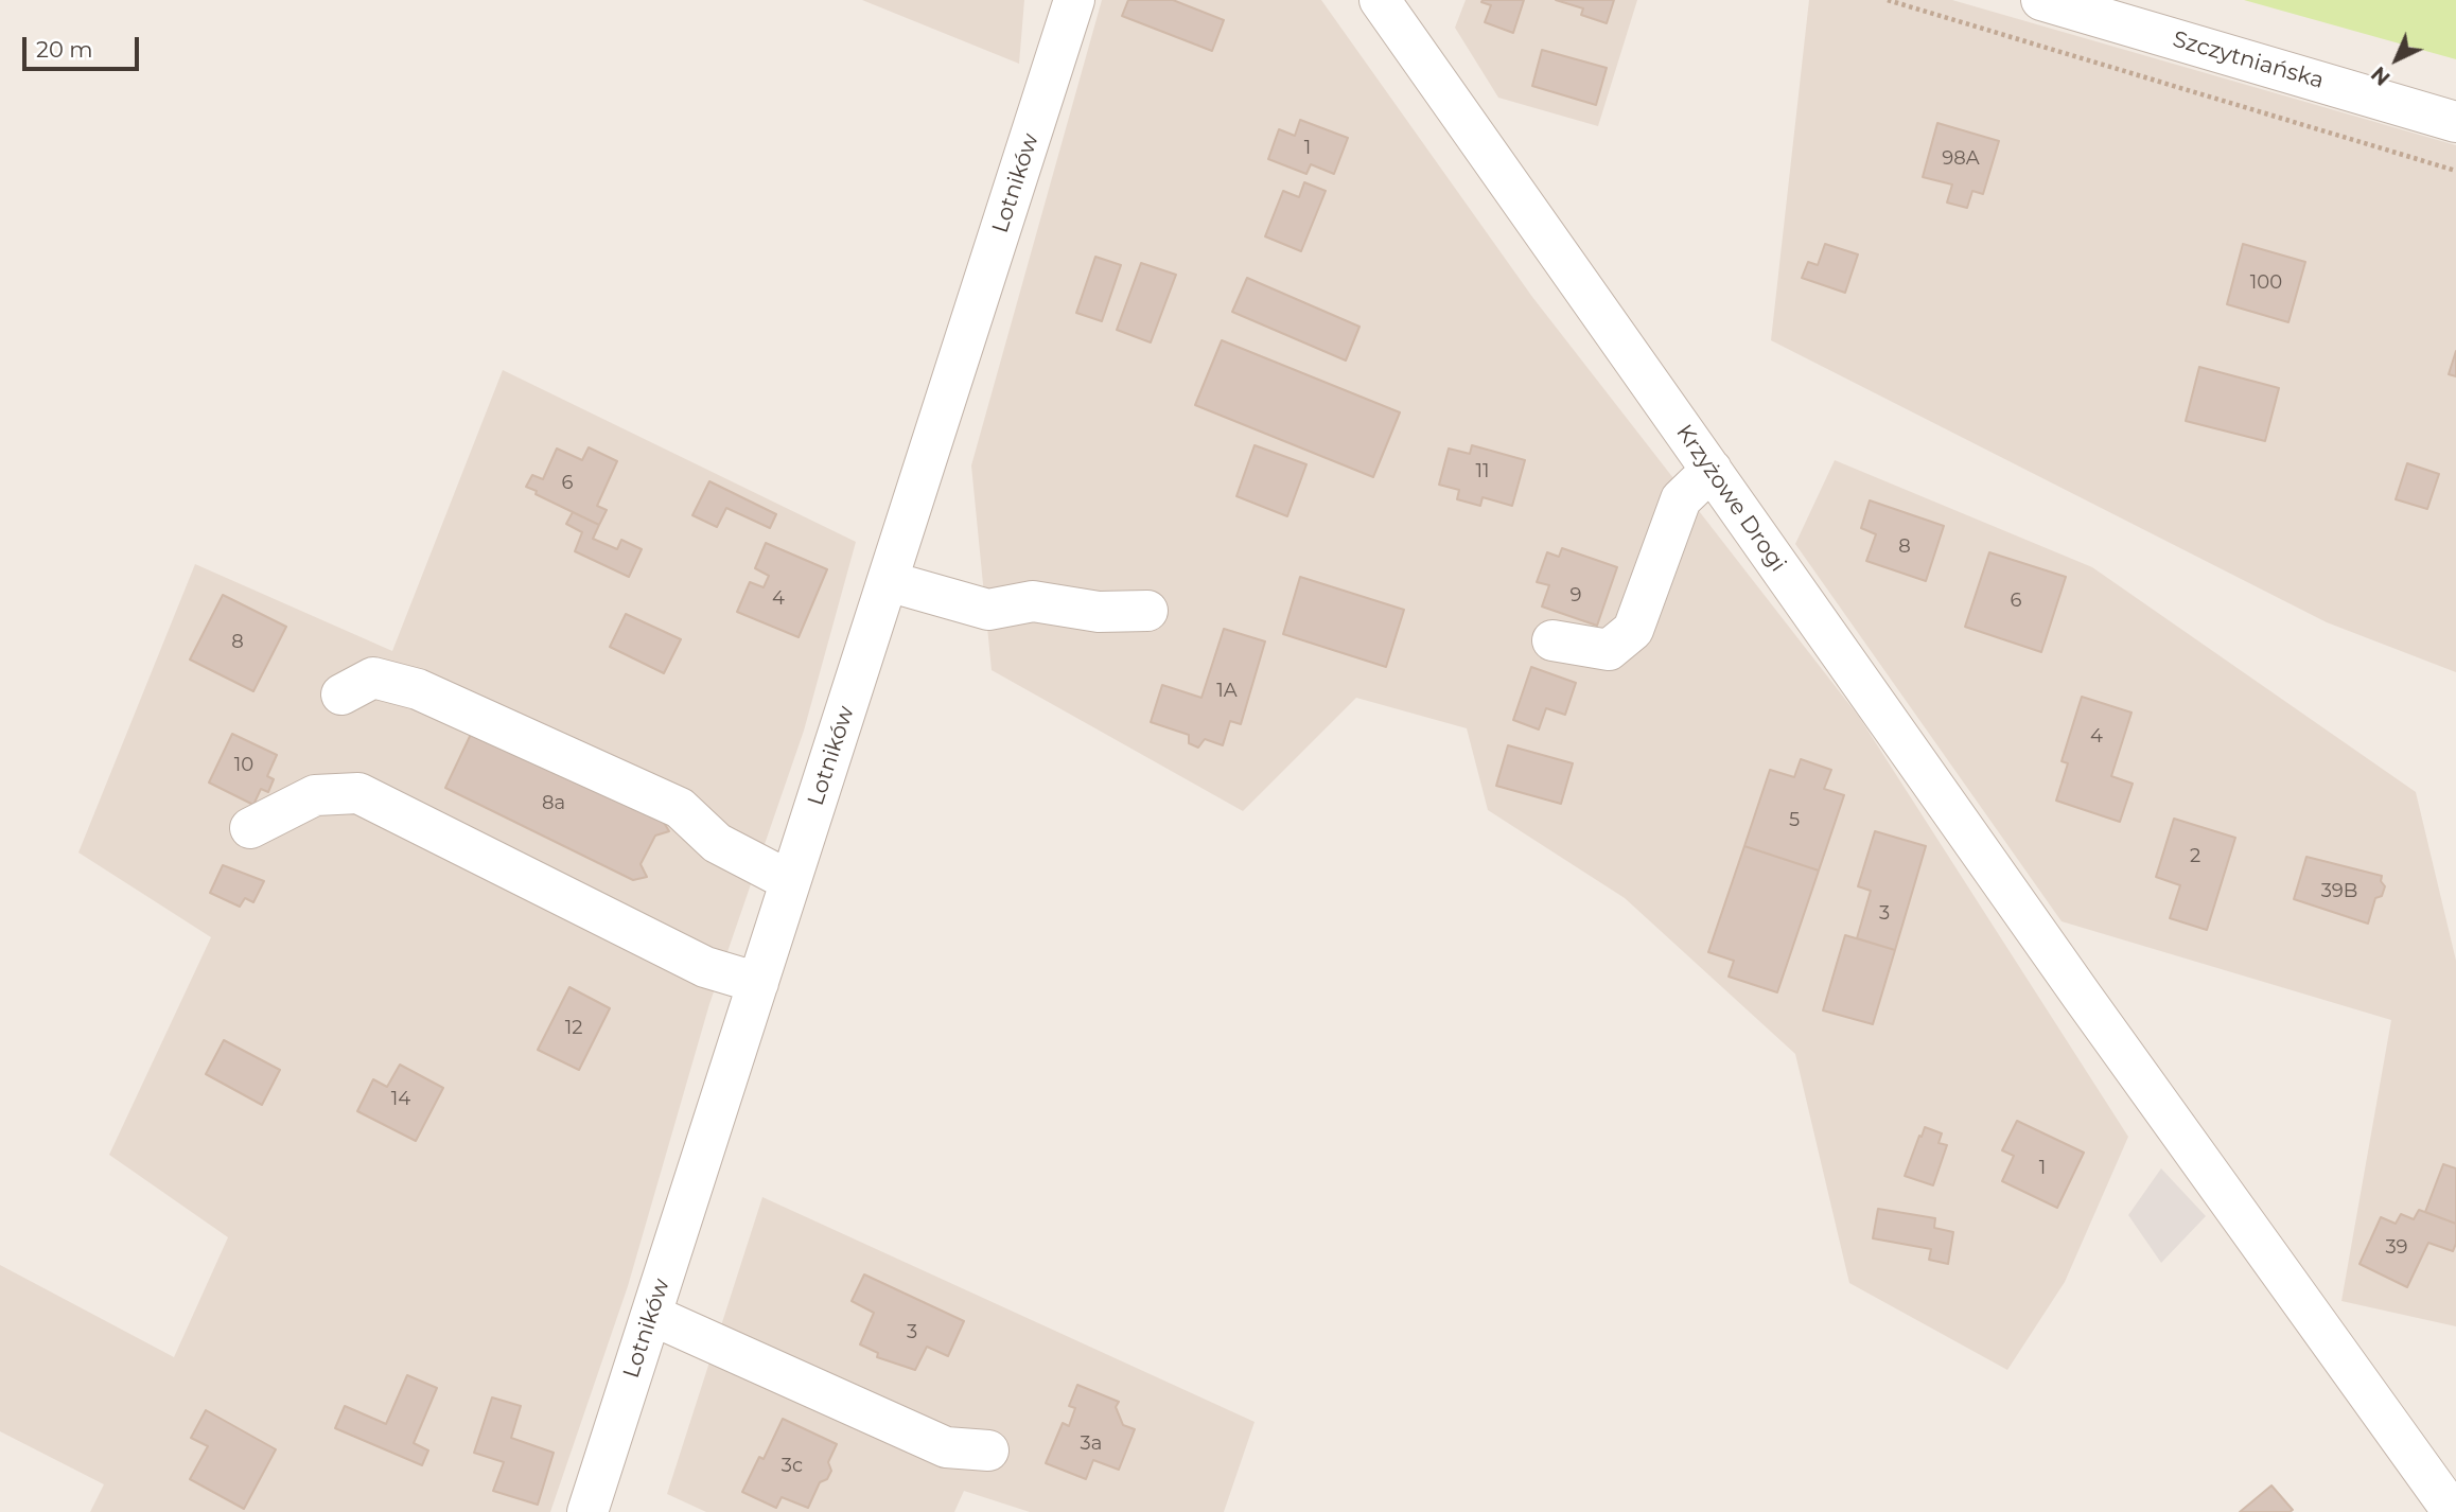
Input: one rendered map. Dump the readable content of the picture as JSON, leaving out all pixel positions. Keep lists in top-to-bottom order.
{
  "streets": {
    "street": ["Szczytniańska", "Lotników", "Krzyżowe Drogi"]
  },
  "house_numbers": [
    "1",
    "98A",
    "100",
    "11",
    "6",
    "8",
    "9",
    "4",
    "6",
    "8",
    "1A",
    "4",
    "10",
    "8a",
    "5",
    "2",
    "39B",
    "3",
    "12",
    "14",
    "1",
    "39",
    "3",
    "3a",
    "3c"
  ],
  "scale_bar": "20 m",
  "north": "bottom left"
}
